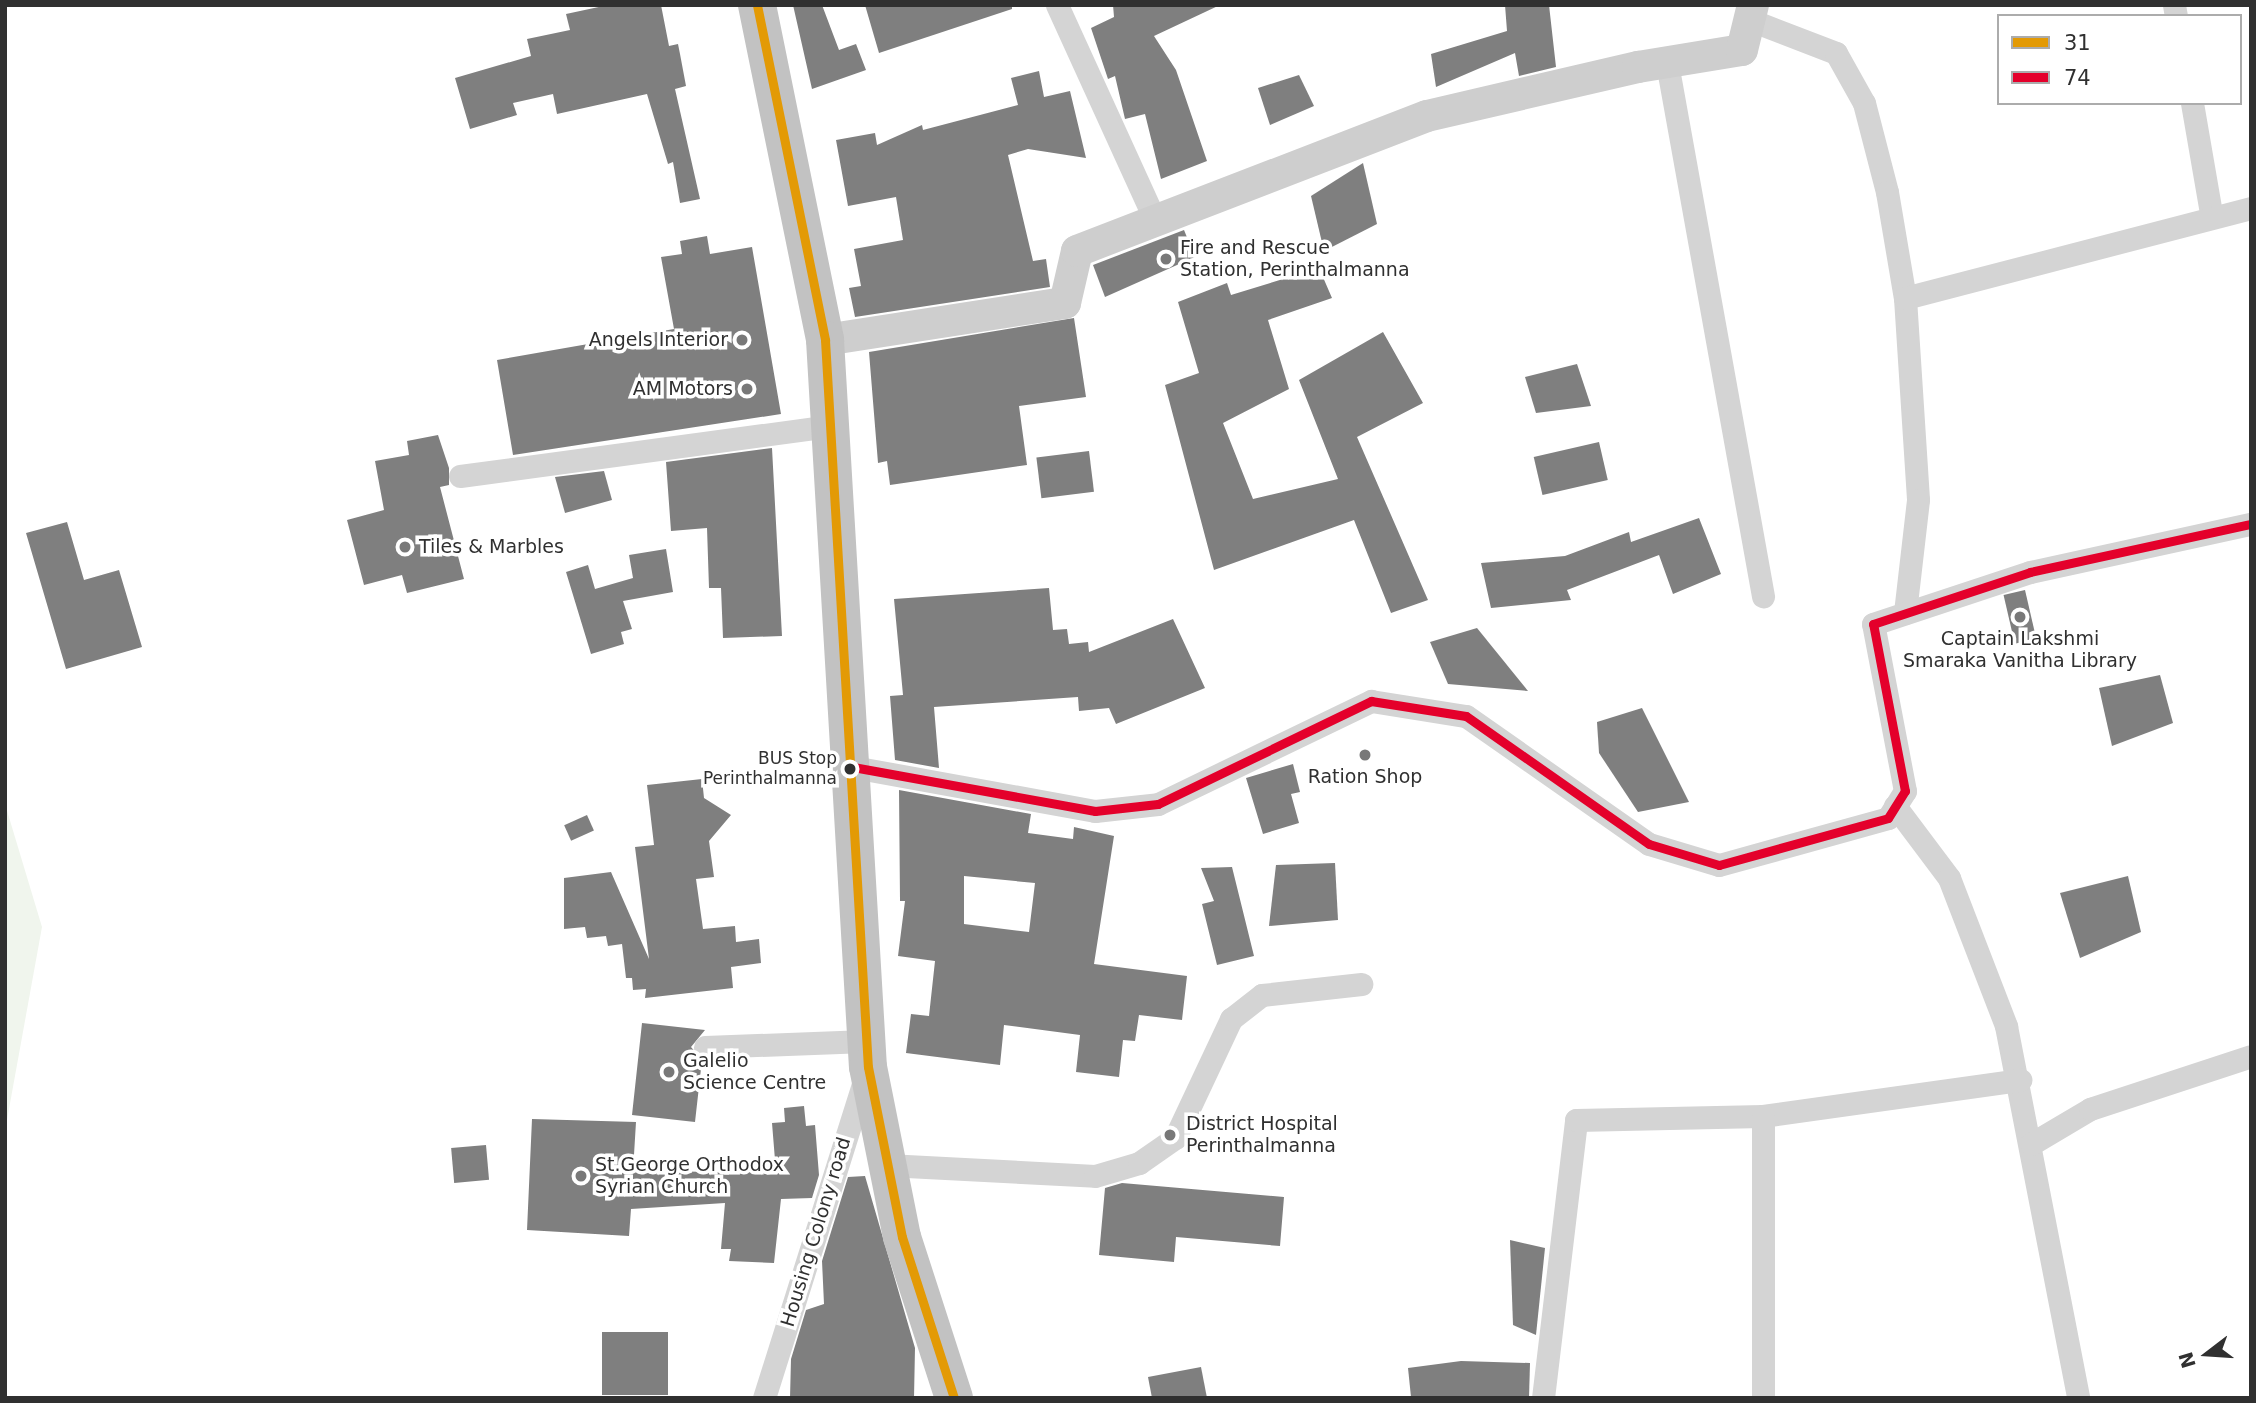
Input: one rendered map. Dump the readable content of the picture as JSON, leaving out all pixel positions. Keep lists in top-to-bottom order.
{
  "streets": {
    "street": ["Housing Colony road"]
  },
  "places": [
    "Fire and Rescue Station, Perinthalmanna",
    "Angels Interior",
    "AM Motors",
    "Tiles & Marbles",
    "Captain Lakshmi Smaraka Vanitha Library",
    "Ration Shop",
    "BUS Stop Perinthalmanna",
    "Galelio Science Centre",
    "District Hospital Perinthalmanna",
    "St.George Orthodox Syrian Church"
  ],
  "lines": ["transit line 31", "transit line 74"],
  "legend": ["31", "74"],
  "north": "left"
}
